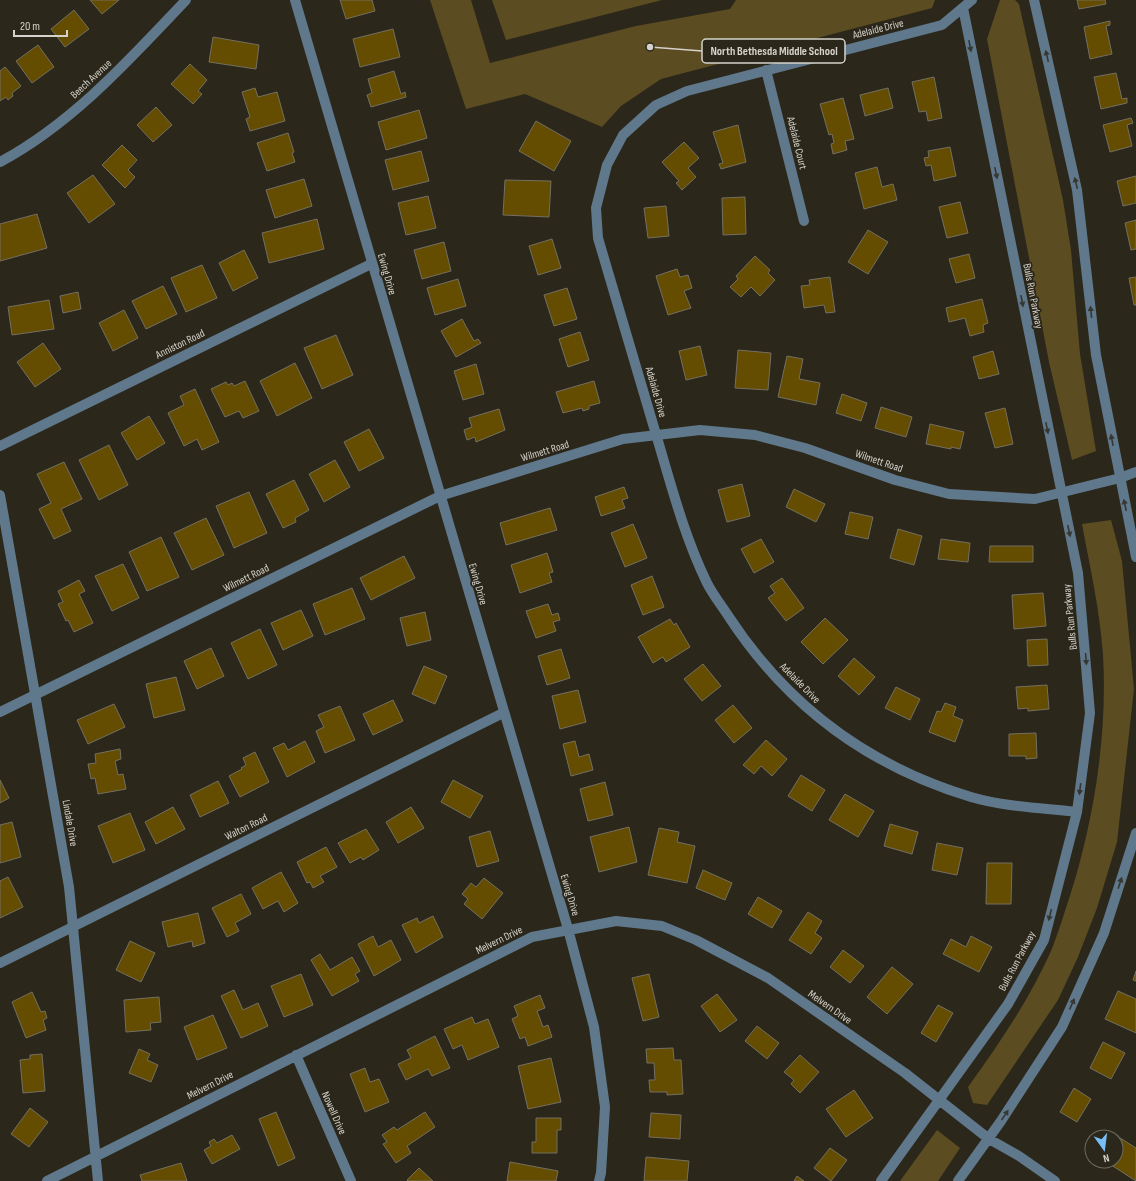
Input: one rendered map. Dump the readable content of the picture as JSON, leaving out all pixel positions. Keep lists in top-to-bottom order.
{
  "streets": {
    "street": [
      "Adelaide Drive",
      "Beech Avenue",
      "Adelaide Court",
      "Ewing Drive",
      "Bulls Run Parkway",
      "Anniston Road",
      "Wilmett Road",
      "Lindale Drive",
      "Walton Road",
      "Melvern Drive",
      "Nowell Drive"
    ]
  },
  "crossings": [
    ["Adelaide Drive", "Adelaide Court"],
    ["Adelaide Drive", "Bulls Run Parkway"],
    ["Adelaide Drive", "Wilmett Road"],
    ["Ewing Drive", "Anniston Road"],
    ["Ewing Drive", "Wilmett Road"],
    ["Ewing Drive", "Walton Road"],
    ["Ewing Drive", "Melvern Drive"],
    ["Bulls Run Parkway", "Wilmett Road"],
    ["Bulls Run Parkway", "Melvern Drive"],
    ["Wilmett Road", "Lindale Drive"],
    ["Lindale Drive", "Walton Road"],
    ["Lindale Drive", "Melvern Drive"],
    ["Melvern Drive", "Nowell Drive"]
  ],
  "places": ["North Bethesda Middle School"],
  "scale_bar": "20 m",
  "north": "bottom"
}
